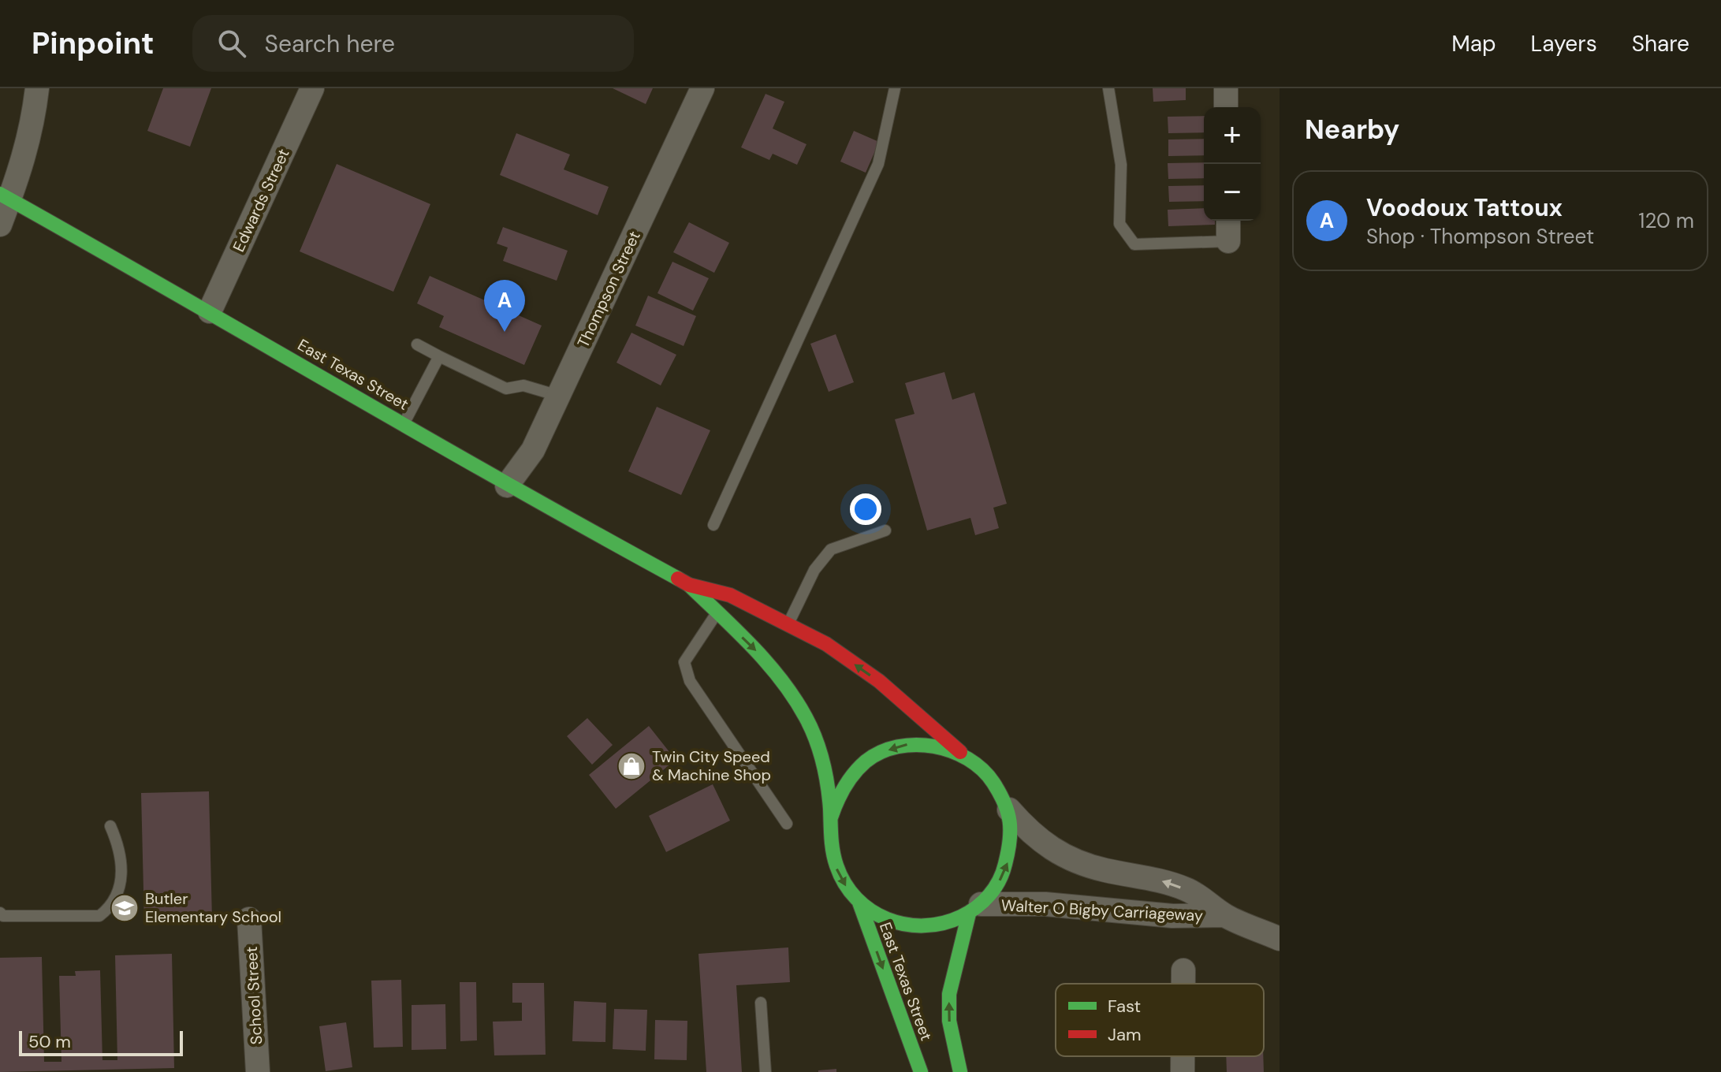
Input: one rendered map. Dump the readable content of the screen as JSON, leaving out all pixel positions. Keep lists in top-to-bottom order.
{
  "streets": {
    "main road": ["East Texas Street"],
    "street": [
      "Edwards Street",
      "Thompson Street",
      "Walter O Bigby Carriageway",
      "School Street"
    ]
  },
  "crossings": [
    ["Edwards Street", "East Texas Street"],
    ["Thompson Street", "East Texas Street"],
    ["East Texas Street", "Walter O Bigby Carriageway"]
  ],
  "places": {
    "shop": ["Twin City Speed & Machine Shop"],
    "school or university": ["Butler Elementary School"]
  },
  "legend": ["Fast", "Jam"],
  "scale_bar": "50 m",
  "page": {
    "header": "Pinpoint",
    "search": "Search here",
    "nav": ["Map", "Layers", "Share"],
    "heading": "Nearby",
    "map_buttons": ["+", "−"],
    "list": [
      {
        "mark": "A",
        "name": "Voodoux Tattoux",
        "note": "Shop · Thompson Street",
        "value": "120 m"
      }
    ],
    "pins": "A",
    "scale": "50 m"
  }
}
